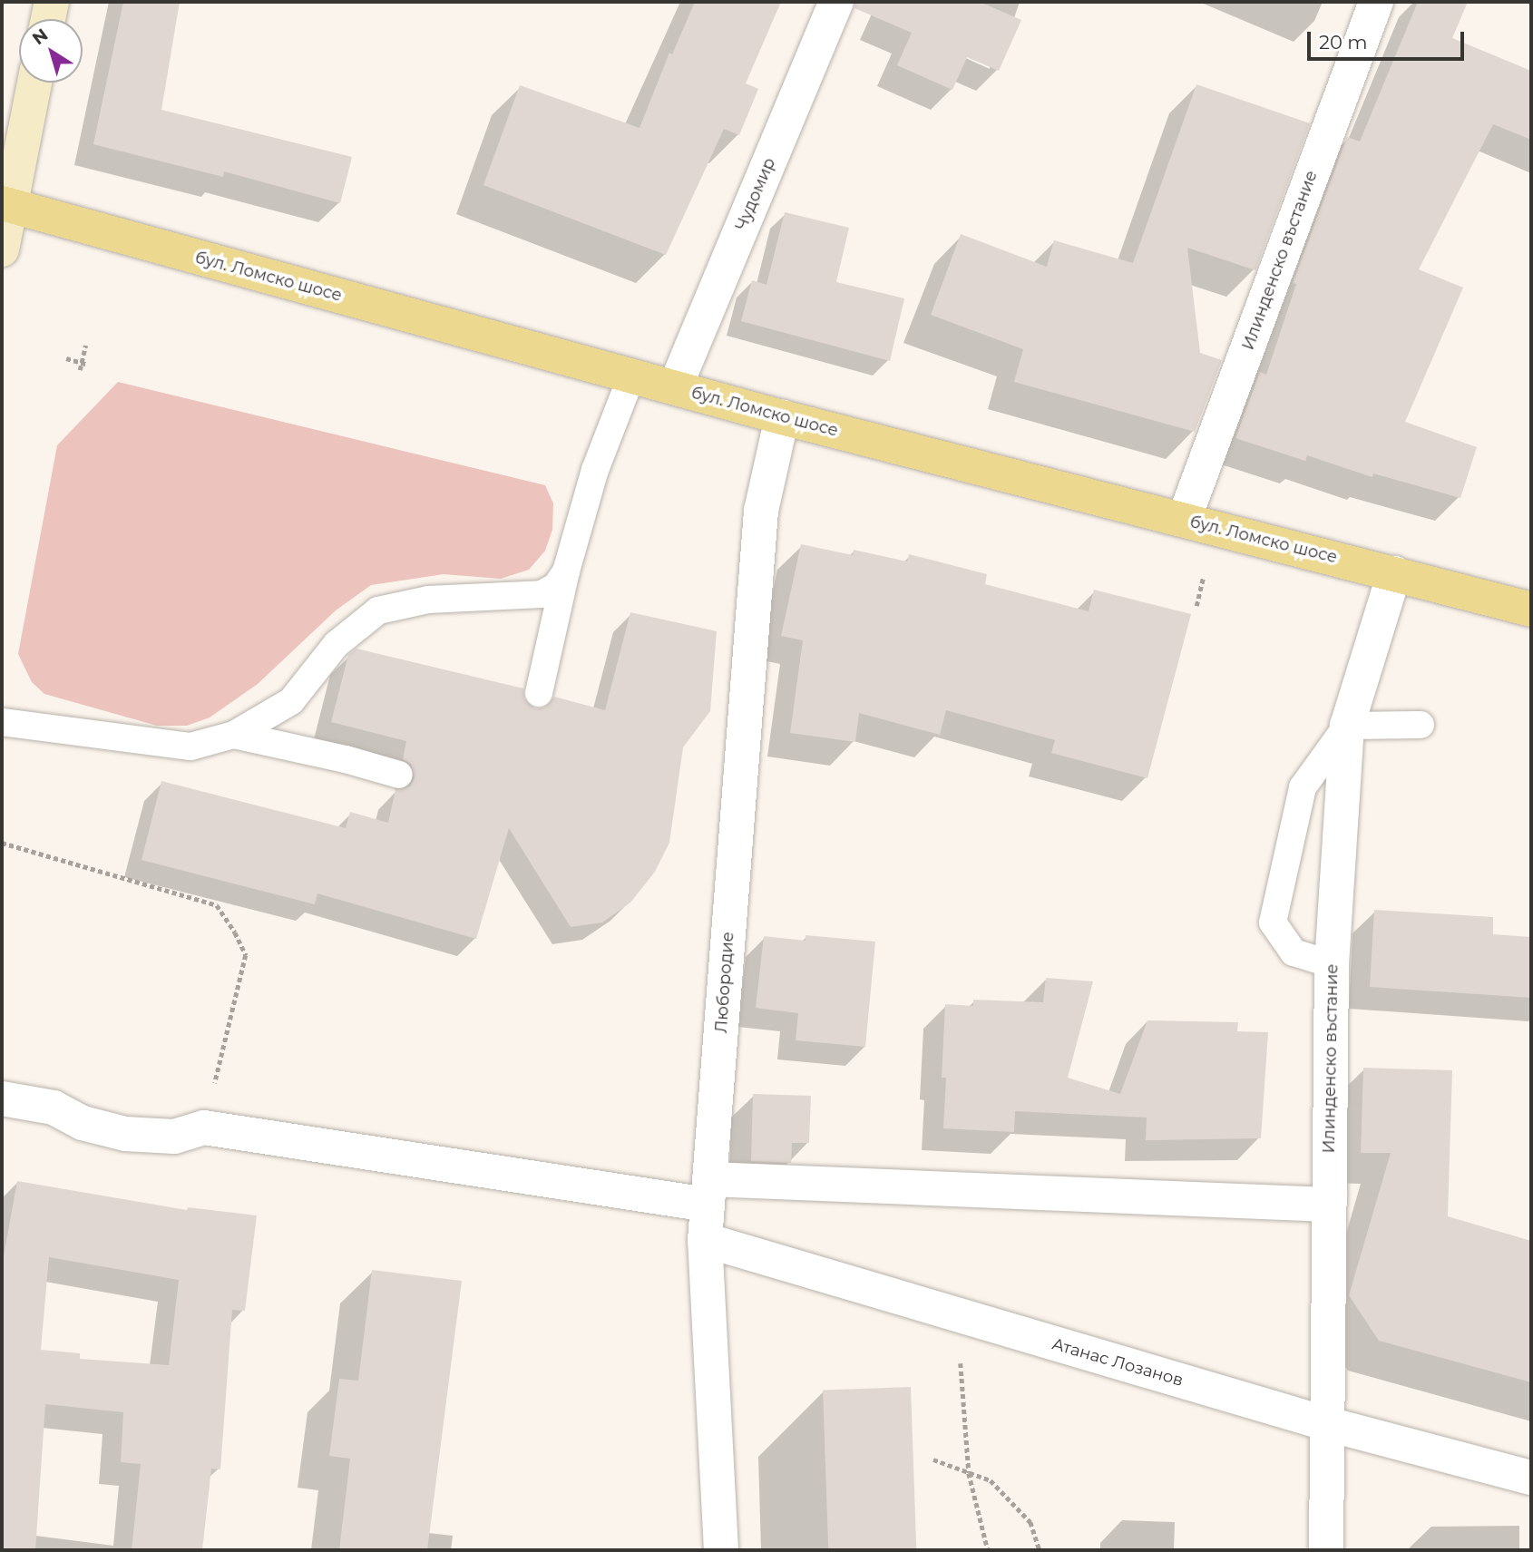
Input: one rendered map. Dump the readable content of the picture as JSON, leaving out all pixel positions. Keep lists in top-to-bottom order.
{
  "streets": {
    "main road": ["бул. Ломско шосе"],
    "street": [
      "Чудомир",
      "Илинденско въстание",
      "Любородие",
      "Атанас Лозанов"
    ]
  },
  "crossings": [
    ["Чудомир", "бул. Ломско шосе"],
    ["Илинденско въстание", "бул. Ломско шосе"],
    ["Илинденско въстание", "Атанас Лозанов"],
    ["бул. Ломско шосе", "Любородие"],
    ["Любородие", "Атанас Лозанов"]
  ],
  "scale_bar": "20 m",
  "north": "top left"
}
